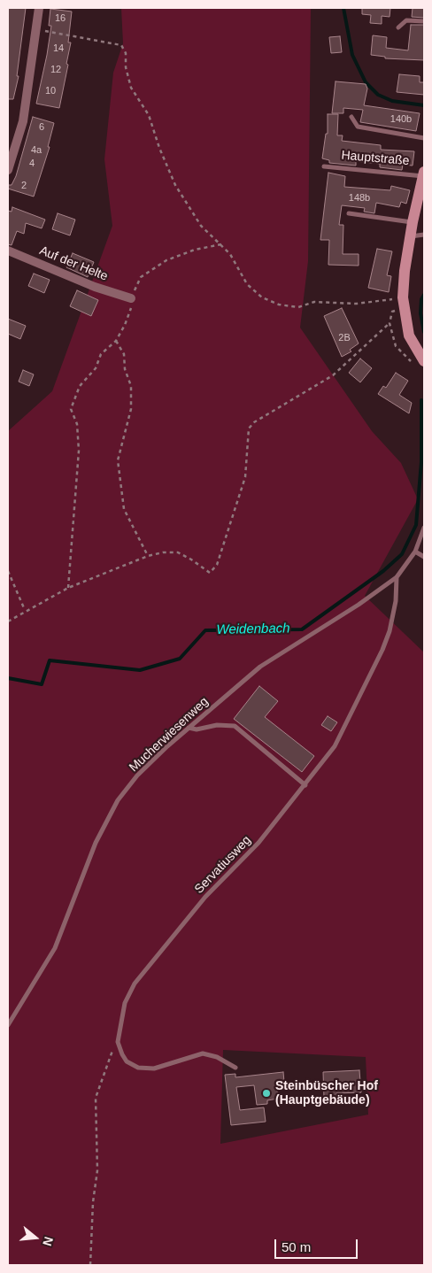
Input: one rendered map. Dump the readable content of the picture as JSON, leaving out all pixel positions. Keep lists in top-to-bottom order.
{
  "streets": {
    "main road": ["Hauptstraße"],
    "street": ["Auf der Helte"],
    "lane": ["Mucherwiesenweg", "Servatiusweg"]
  },
  "crossings": [
    ["Mucherwiesenweg", "Servatiusweg"]
  ],
  "water": ["Weidenbach"],
  "places": ["Steinbüscher Hof (Hauptgebäude)"],
  "house_numbers": [
    "16",
    "14",
    "12",
    "10",
    "140b",
    "6",
    "4a",
    "4",
    "2",
    "148b",
    "2B"
  ],
  "scale_bar": "50 m",
  "north": "right"
}
